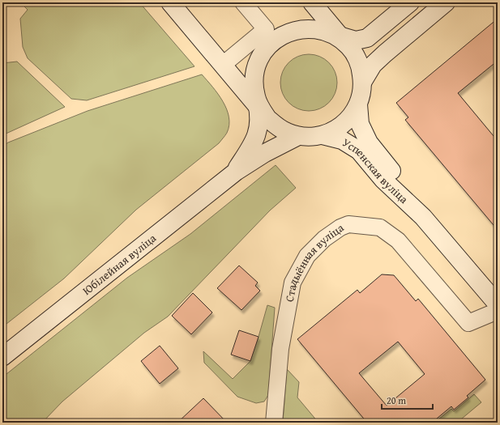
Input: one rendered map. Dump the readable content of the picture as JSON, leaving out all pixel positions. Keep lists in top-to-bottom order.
{
  "streets": {
    "main road": ["Успенская вуліца", "Юбілейная вуліца"],
    "street": ["Стадыённая вуліца"]
  },
  "crossings": [
    ["Успенская вуліца", "Юбілейная вуліца"]
  ],
  "scale_bar": "20 m"
}
